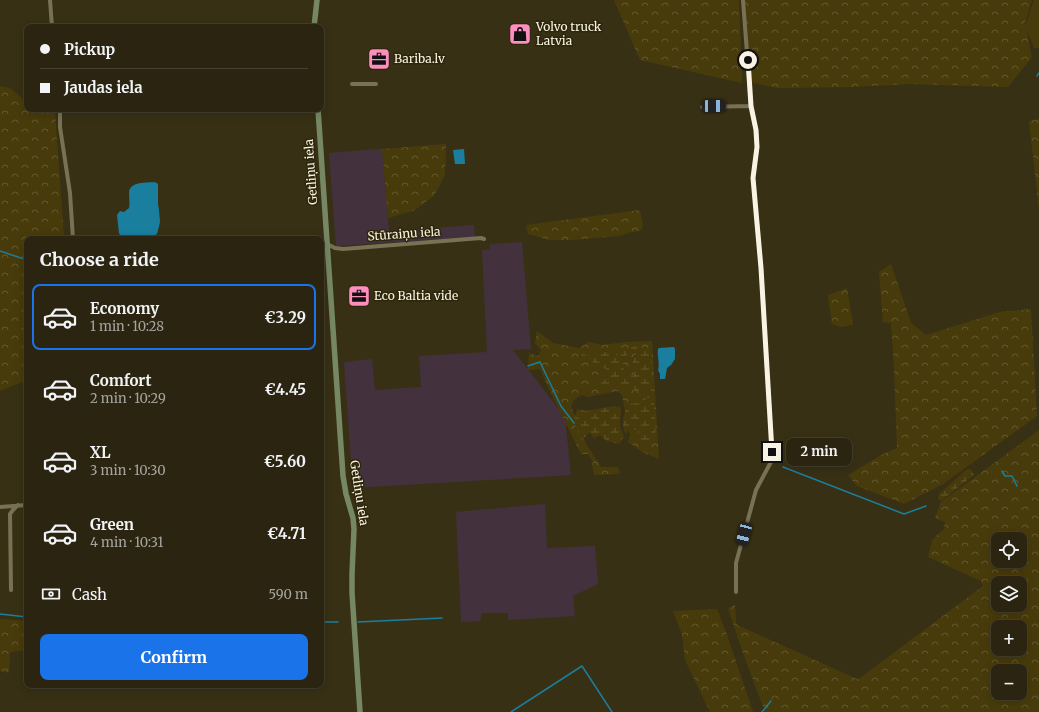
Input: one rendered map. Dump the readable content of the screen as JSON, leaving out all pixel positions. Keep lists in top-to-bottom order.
{
  "streets": {
    "street": ["Getliņu iela", "Stūraiņu iela"]
  },
  "crossings": [
    ["Getliņu iela", "Stūraiņu iela"]
  ],
  "places": {
    "shop": ["Volvo truck Latvia"],
    "office": ["Bariba.lv", "Eco Baltia vide"]
  },
  "page": {
    "banner": ["Pickup", "Jaudas iela"],
    "heading": "Choose a ride",
    "list": [
      {
        "name": "Economy",
        "note": "1 min · 10:28",
        "value": "€3.29"
      },
      {
        "name": "Comfort",
        "note": "2 min · 10:29",
        "value": "€4.45"
      },
      {
        "name": "XL",
        "note": "3 min · 10:30",
        "value": "€5.60"
      },
      {
        "name": "Green",
        "note": "4 min · 10:31",
        "value": "€4.71"
      }
    ],
    "bubble": "2 min",
    "map_buttons": ["+", "−"],
    "pay": ["Cash", "590 m"],
    "buttons": "Confirm"
  }
}
